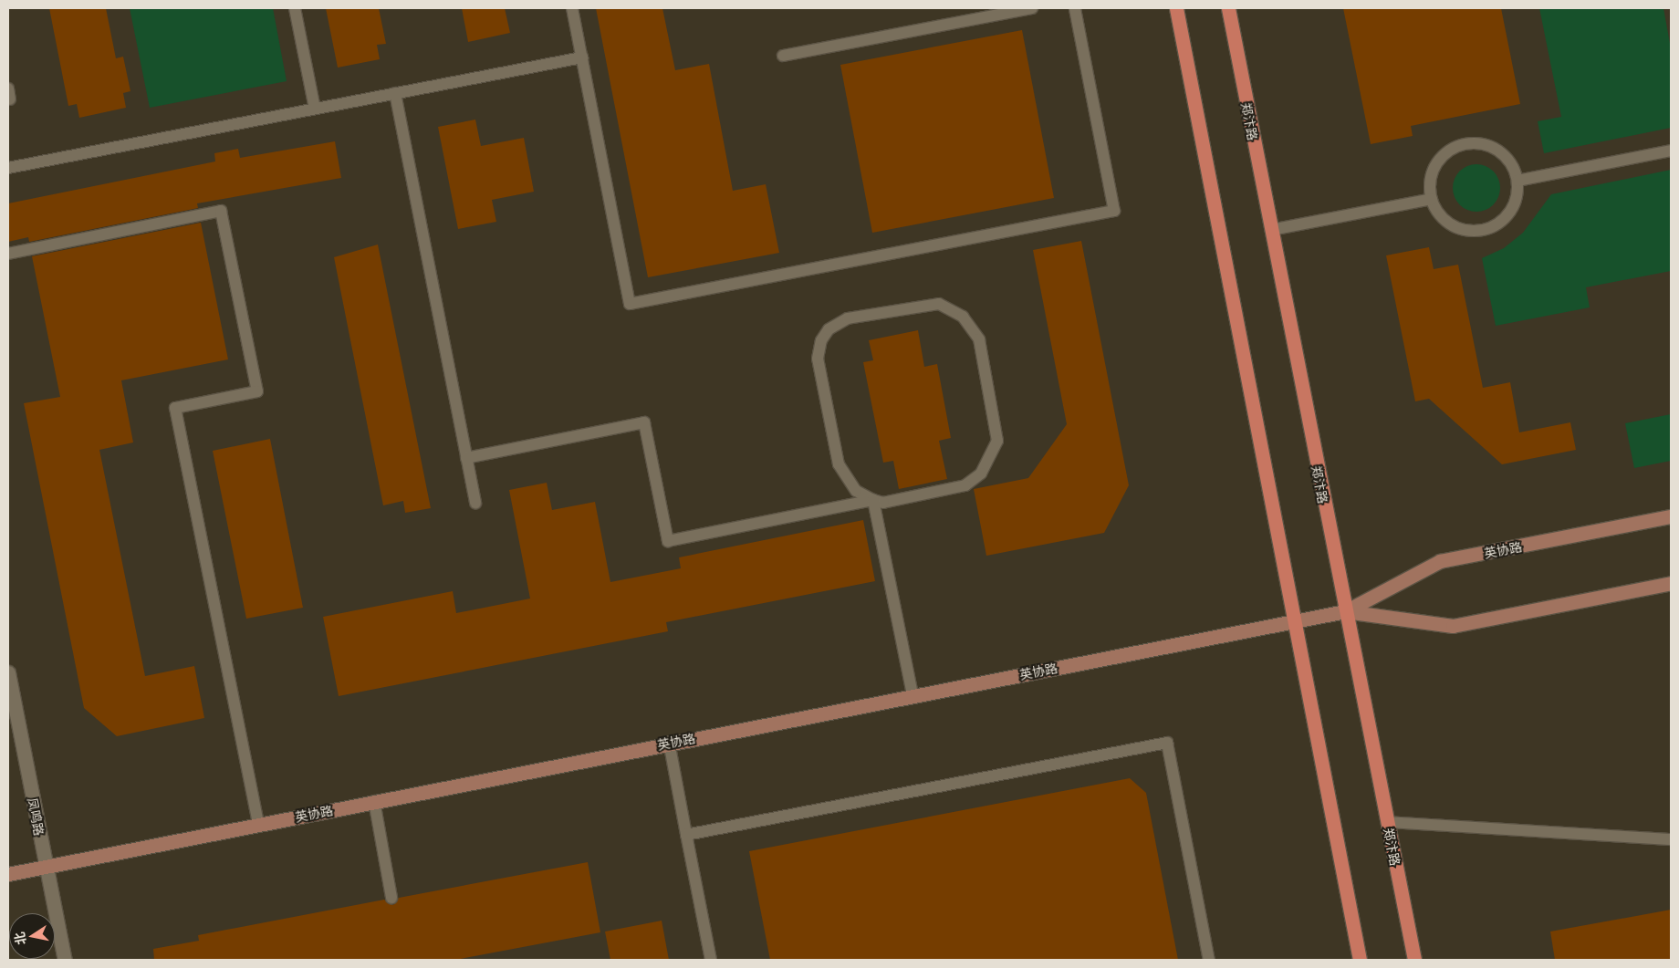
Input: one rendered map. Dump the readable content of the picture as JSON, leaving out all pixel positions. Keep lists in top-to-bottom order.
{
  "streets": {
    "main road": ["郑汴路"],
    "street": ["英协路", "凤鸣路"]
  },
  "crossings": [
    ["郑汴路", "英协路"],
    ["英协路", "凤鸣路"]
  ],
  "north": "left"
}
